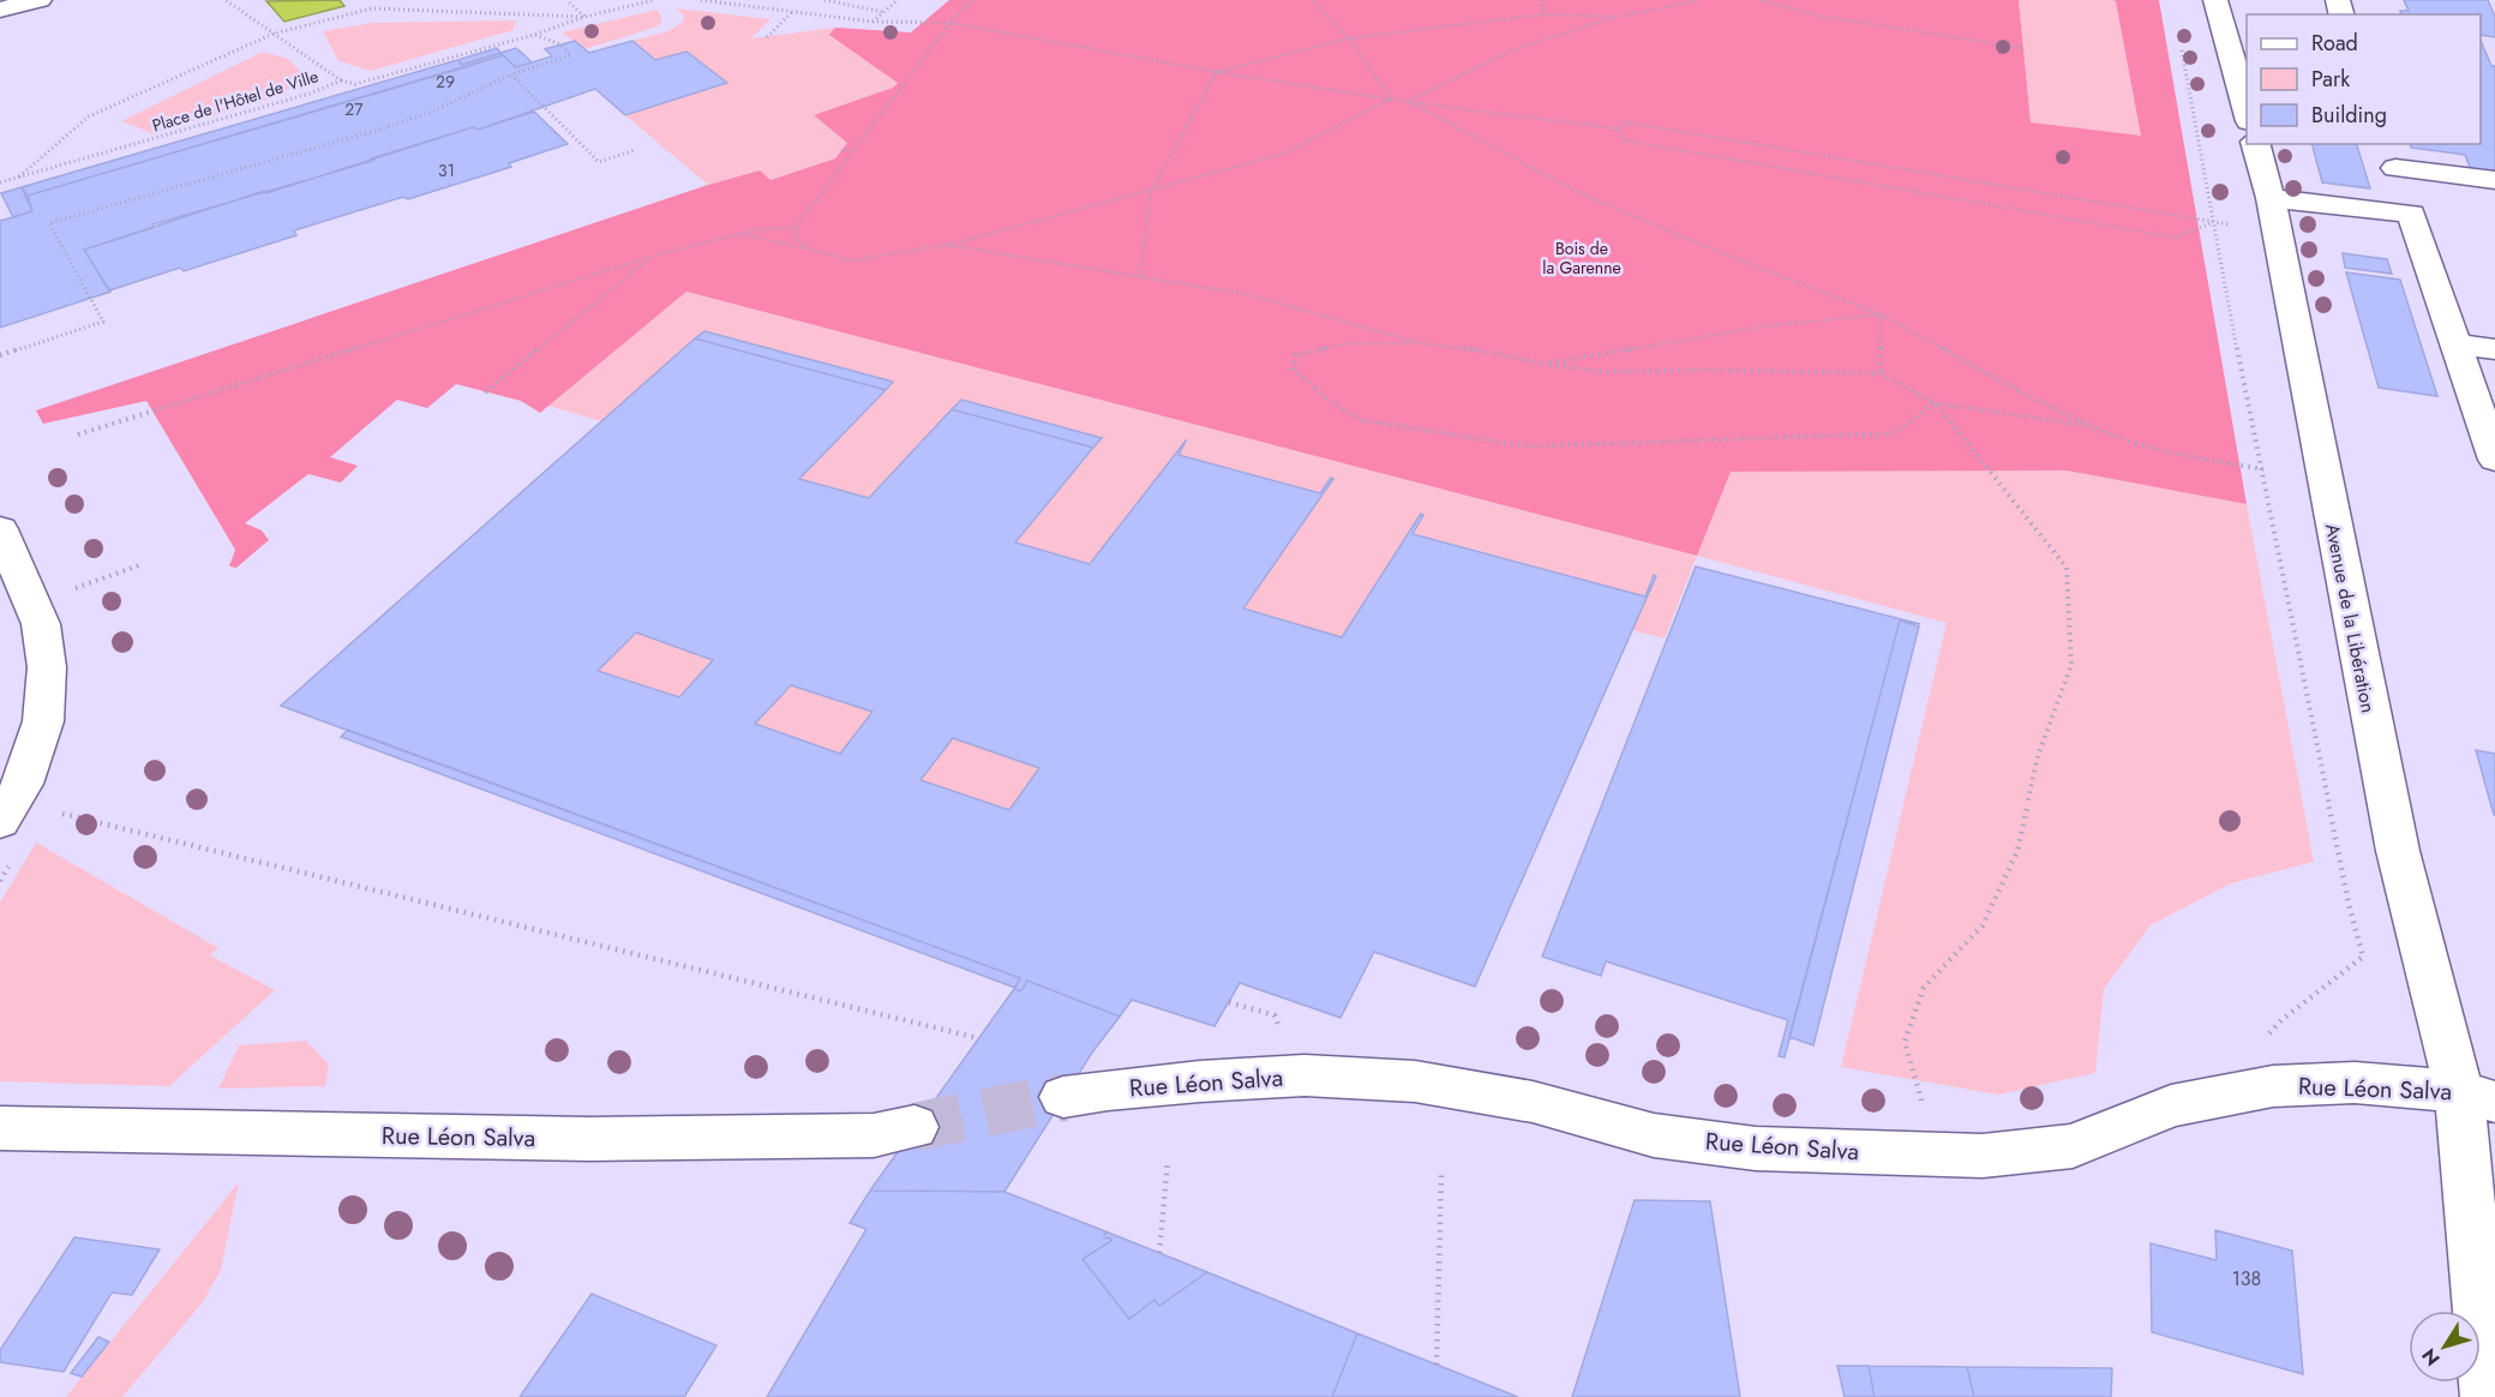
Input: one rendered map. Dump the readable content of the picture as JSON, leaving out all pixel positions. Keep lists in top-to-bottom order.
{
  "streets": {
    "street": ["Avenue de la Libération", "Rue Léon Salva"],
    "path": ["Place de l'Hôtel de Ville"]
  },
  "crossings": [
    ["Avenue de la Libération", "Rue Léon Salva"]
  ],
  "parks": ["Bois de la Garenne"],
  "house_numbers": [
    "29",
    "27",
    "31",
    "138"
  ],
  "legend": ["Road", "Park", "Building"],
  "north": "bottom left"
}
